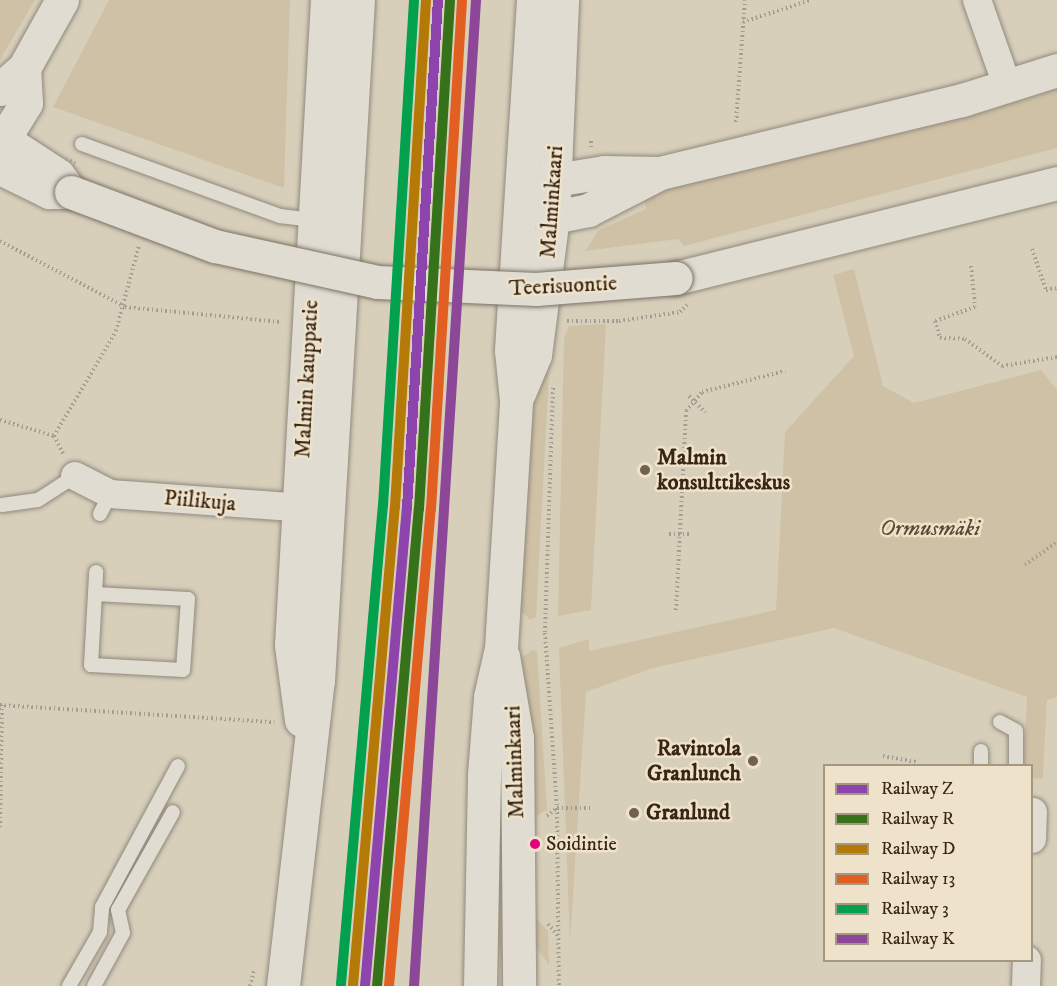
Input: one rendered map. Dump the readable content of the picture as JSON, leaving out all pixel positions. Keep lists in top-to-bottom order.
{
  "streets": {
    "main road": ["Malminkaari", "Teerisuontie", "Malmin kauppatie"],
    "street": ["Piilikuja"]
  },
  "crossings": [
    ["Malmin kauppatie", "Piilikuja"]
  ],
  "parks": ["Ormusmäki"],
  "places": [
    "Malmin konsulttikeskus",
    "Ravintola Granlunch",
    "Granlund",
    "Soidintie"
  ],
  "lines": [
    "rail line Z",
    "rail line D",
    "rail line 3",
    "rail line K",
    "rail line R",
    "rail line 13"
  ],
  "legend": [
    "Railway Z",
    "Railway R",
    "Railway D",
    "Railway 13",
    "Railway 3",
    "Railway K"
  ]
}
